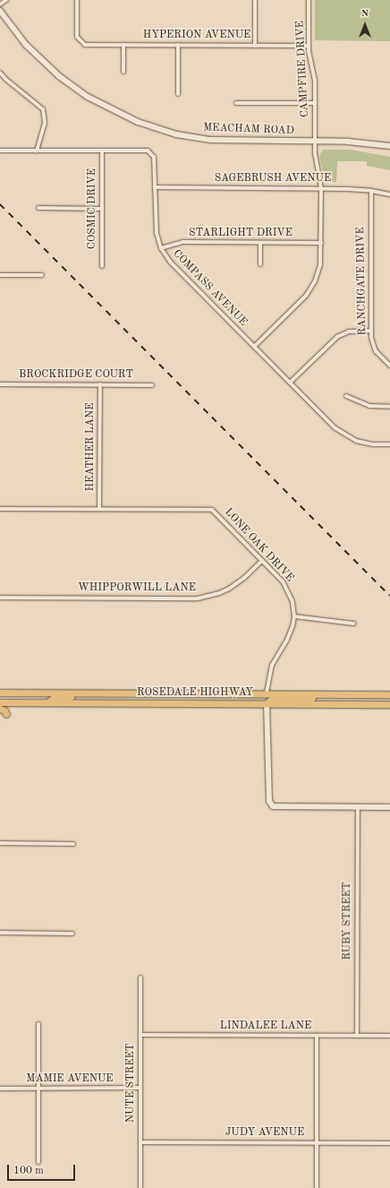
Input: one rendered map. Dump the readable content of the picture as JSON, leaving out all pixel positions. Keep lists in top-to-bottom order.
{
  "streets": {
    "main road": ["ROSEDALE HIGHWAY"],
    "street": [
      "HYPERION AVENUE",
      "CAMPFIRE DRIVE",
      "MEACHAM ROAD",
      "SAGEBRUSH AVENUE",
      "COSMIC DRIVE",
      "STARLIGHT DRIVE",
      "RANCHGATE DRIVE",
      "COMPASS AVENUE",
      "BROCKRIDGE COURT",
      "HEATHER LANE",
      "LONE OAK DRIVE",
      "WHIPPORWILL LANE",
      "RUBY STREET",
      "LINDALEE LANE",
      "MAMIE AVENUE",
      "NUTE STREET",
      "JUDY AVENUE"
    ]
  },
  "crossings": [
    ["HYPERION AVENUE", "CAMPFIRE DRIVE"],
    ["CAMPFIRE DRIVE", "MEACHAM ROAD"],
    ["CAMPFIRE DRIVE", "SAGEBRUSH AVENUE"],
    ["CAMPFIRE DRIVE", "STARLIGHT DRIVE"],
    ["CAMPFIRE DRIVE", "COMPASS AVENUE"],
    ["SAGEBRUSH AVENUE", "RANCHGATE DRIVE"],
    ["SAGEBRUSH AVENUE", "COMPASS AVENUE"],
    ["COSMIC DRIVE", "COMPASS AVENUE"],
    ["STARLIGHT DRIVE", "COMPASS AVENUE"],
    ["BROCKRIDGE COURT", "HEATHER LANE"],
    ["HEATHER LANE", "LONE OAK DRIVE"],
    ["LONE OAK DRIVE", "WHIPPORWILL LANE"],
    ["LONE OAK DRIVE", "ROSEDALE HIGHWAY"],
    ["RUBY STREET", "LINDALEE LANE"],
    ["LINDALEE LANE", "NUTE STREET"],
    ["MAMIE AVENUE", "NUTE STREET"],
    ["NUTE STREET", "JUDY AVENUE"]
  ],
  "scale_bar": "100 m",
  "north": "top"
}
